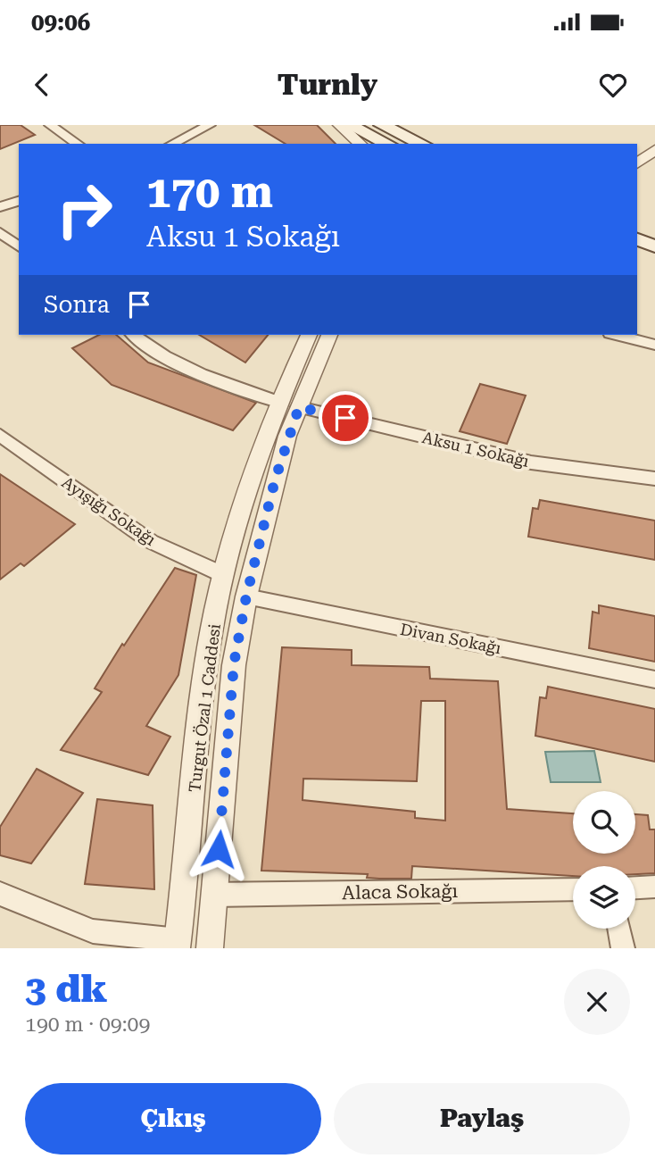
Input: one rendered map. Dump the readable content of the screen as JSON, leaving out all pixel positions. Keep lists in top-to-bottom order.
{
  "streets": {
    "street": [
      "Aksu 1 Sokağı",
      "Ayışığı Sokağı",
      "Divan Sokağı",
      "Turgut Özal 1 Caddesi",
      "Alaca Sokağı"
    ]
  },
  "crossings": [
    ["Aksu 1 Sokağı", "Turgut Özal 1 Caddesi"],
    ["Ayışığı Sokağı", "Turgut Özal 1 Caddesi"],
    ["Divan Sokağı", "Turgut Özal 1 Caddesi"],
    ["Turgut Özal 1 Caddesi", "Alaca Sokağı"]
  ],
  "page": {
    "status": "09:06",
    "header": "Turnly",
    "turn": ["170 m", "Aksu 1 Sokağı"],
    "then": "Sonra",
    "heading": ["3 dk", "190 m · 09:09"],
    "buttons": ["Çıkış", "Paylaş"]
  }
}
